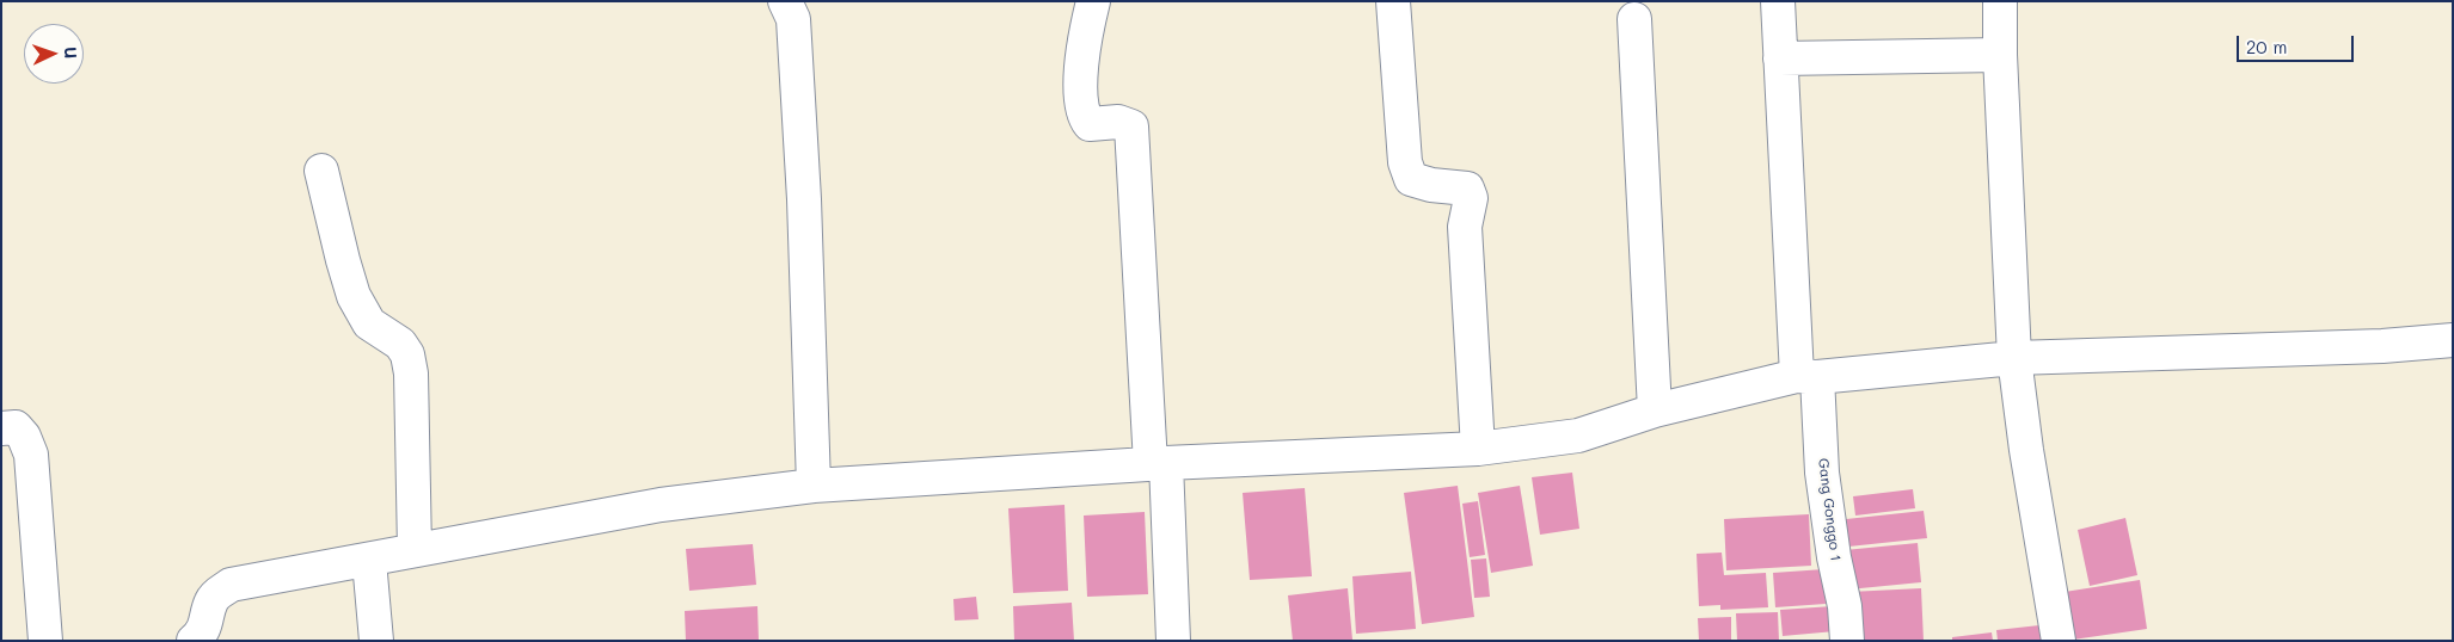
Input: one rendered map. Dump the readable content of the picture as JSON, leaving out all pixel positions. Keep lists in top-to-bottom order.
{
  "streets": {
    "street": ["Gang Gonggo 1"]
  },
  "scale_bar": "20 m",
  "north": "right"
}
